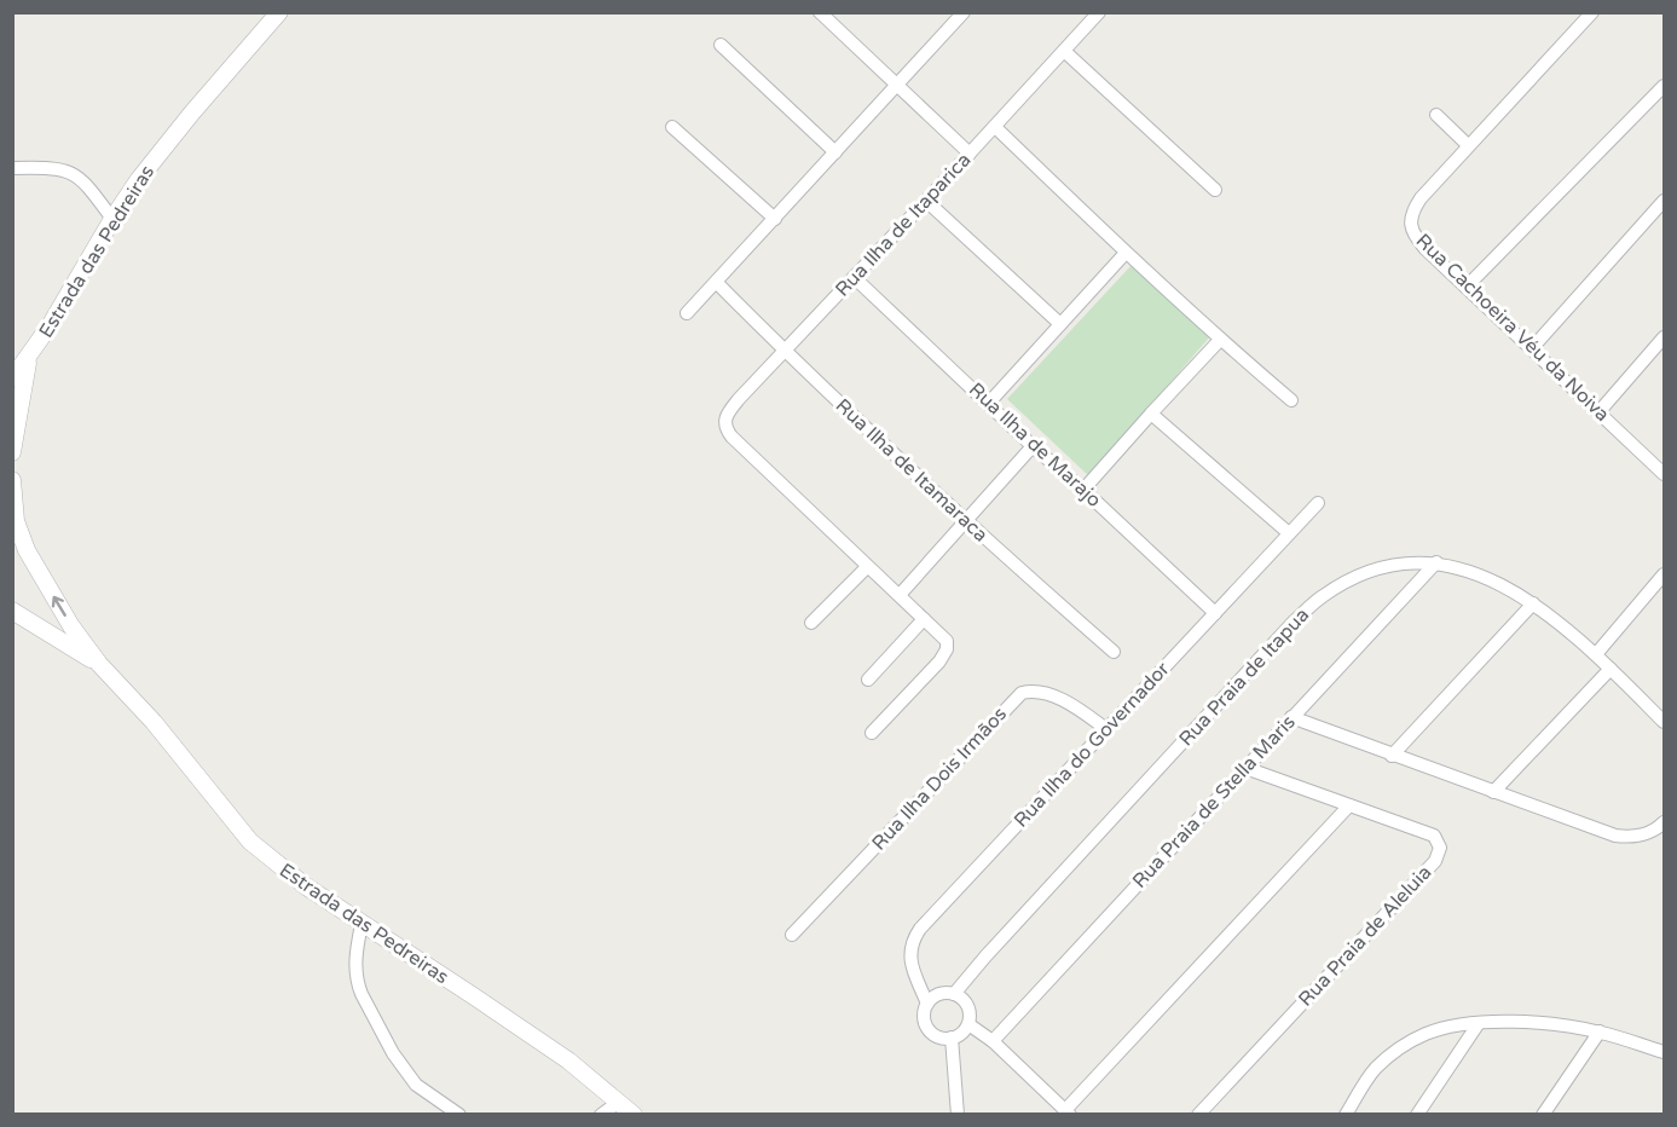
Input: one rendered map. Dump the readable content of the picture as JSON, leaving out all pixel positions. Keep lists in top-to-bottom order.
{
  "streets": {
    "street": [
      "Rua Ilha de Itaparica",
      "Estrada das Pedreiras",
      "Rua Cachoeira Véu da Noiva",
      "Rua Ilha de Marajo",
      "Rua Ilha de Itamaraca",
      "Rua Praia de Itapua",
      "Rua Ilha do Governador",
      "Rua Ilha Dois Irmãos",
      "Rua Praia de Stella Maris",
      "Rua Praia de Aleluia"
    ]
  },
  "crossings": [
    ["Rua Ilha de Itaparica", "Rua Ilha de Marajo"],
    ["Rua Ilha de Itaparica", "Rua Ilha de Itamaraca"],
    ["Rua Ilha de Marajo", "Rua Ilha do Governador"],
    ["Rua Praia de Itapua", "Rua Ilha do Governador"],
    ["Rua Praia de Itapua", "Rua Praia de Stella Maris"],
    ["Rua Ilha do Governador", "Rua Ilha Dois Irmãos"],
    ["Rua Praia de Stella Maris", "Rua Praia de Aleluia"]
  ]
}
